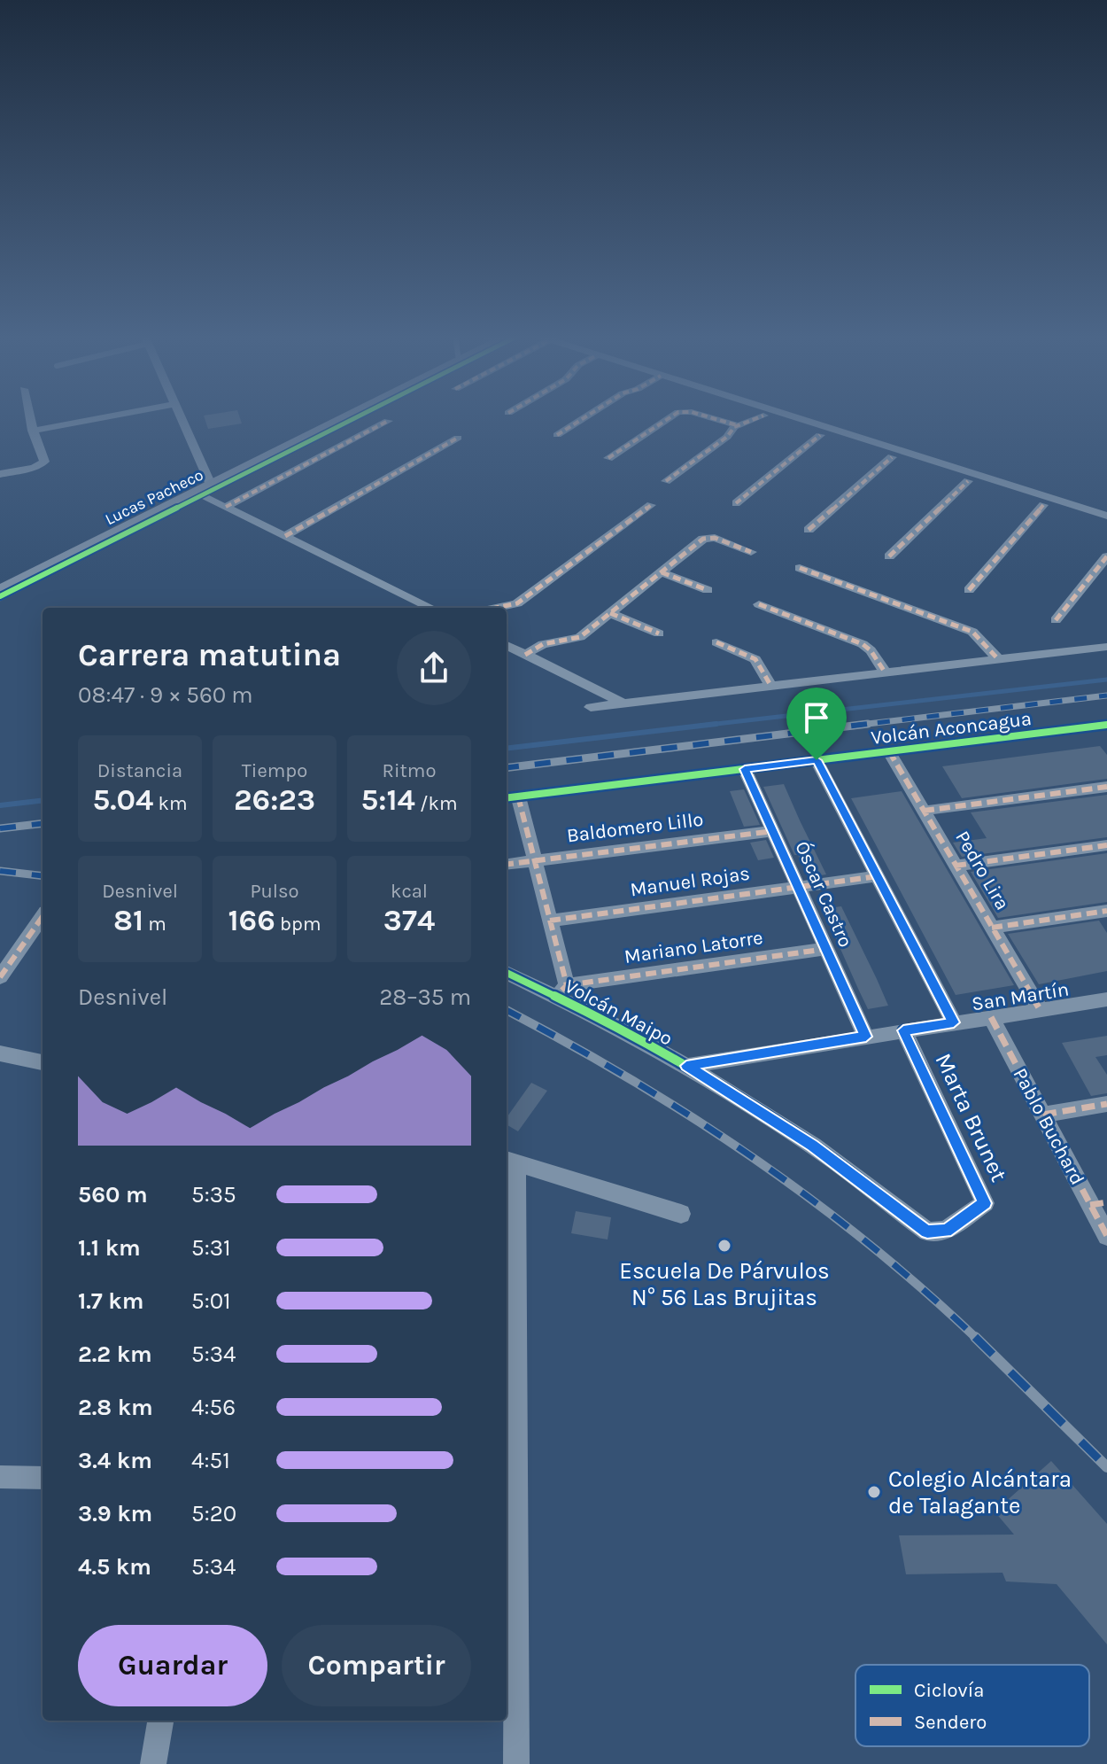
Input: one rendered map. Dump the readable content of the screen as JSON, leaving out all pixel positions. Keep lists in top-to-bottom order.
{
  "streets": {
    "main road": ["Lucas Pacheco"],
    "street": [
      "Volcán Aconcagua",
      "Baldomero Lillo",
      "Pedro Lira",
      "Manuel Rojas",
      "Óscar Castro",
      "Mariano Latorre",
      "San Martín",
      "Volcán Maipo",
      "Marta Brunet",
      "Pablo Buchard"
    ]
  },
  "crossings": [
    ["Volcán Aconcagua", "Pedro Lira"],
    ["Volcán Aconcagua", "Óscar Castro"],
    ["Baldomero Lillo", "Óscar Castro"],
    ["Pedro Lira", "San Martín"],
    ["Manuel Rojas", "Óscar Castro"],
    ["Óscar Castro", "Mariano Latorre"],
    ["Óscar Castro", "San Martín"],
    ["Mariano Latorre", "Volcán Maipo"],
    ["San Martín", "Volcán Maipo"],
    ["San Martín", "Marta Brunet"],
    ["San Martín", "Pablo Buchard"],
    ["Volcán Maipo", "Marta Brunet"]
  ],
  "places": ["Escuela De Párvulos N° 56 Las Brujitas", "Colegio Alcántara de Talagante"],
  "legend": ["Ciclovía", "Sendero"],
  "page": {
    "heading": ["Carrera matutina", "08:47 · 9 × 560 m"],
    "stats": [
      ["Distancia", "5.04 km"],
      ["Tiempo", "26:23"],
      ["Ritmo", "5:14 /km"],
      ["Desnivel", "81 m"],
      ["Pulso", "166 bpm"],
      ["kcal", "374"]
    ],
    "chart": ["Desnivel", "28–35 m"],
    "list": [
      {
        "name": "560 m",
        "note": "5:35"
      },
      {
        "name": "1.1 km",
        "note": "5:31"
      },
      {
        "name": "1.7 km",
        "note": "5:01"
      },
      {
        "name": "2.2 km",
        "note": "5:34"
      },
      {
        "name": "2.8 km",
        "note": "4:56"
      },
      {
        "name": "3.4 km",
        "note": "4:51"
      },
      {
        "name": "3.9 km",
        "note": "5:20"
      },
      {
        "name": "4.5 km",
        "note": "5:34"
      }
    ],
    "buttons": ["Guardar", "Compartir"]
  }
}
